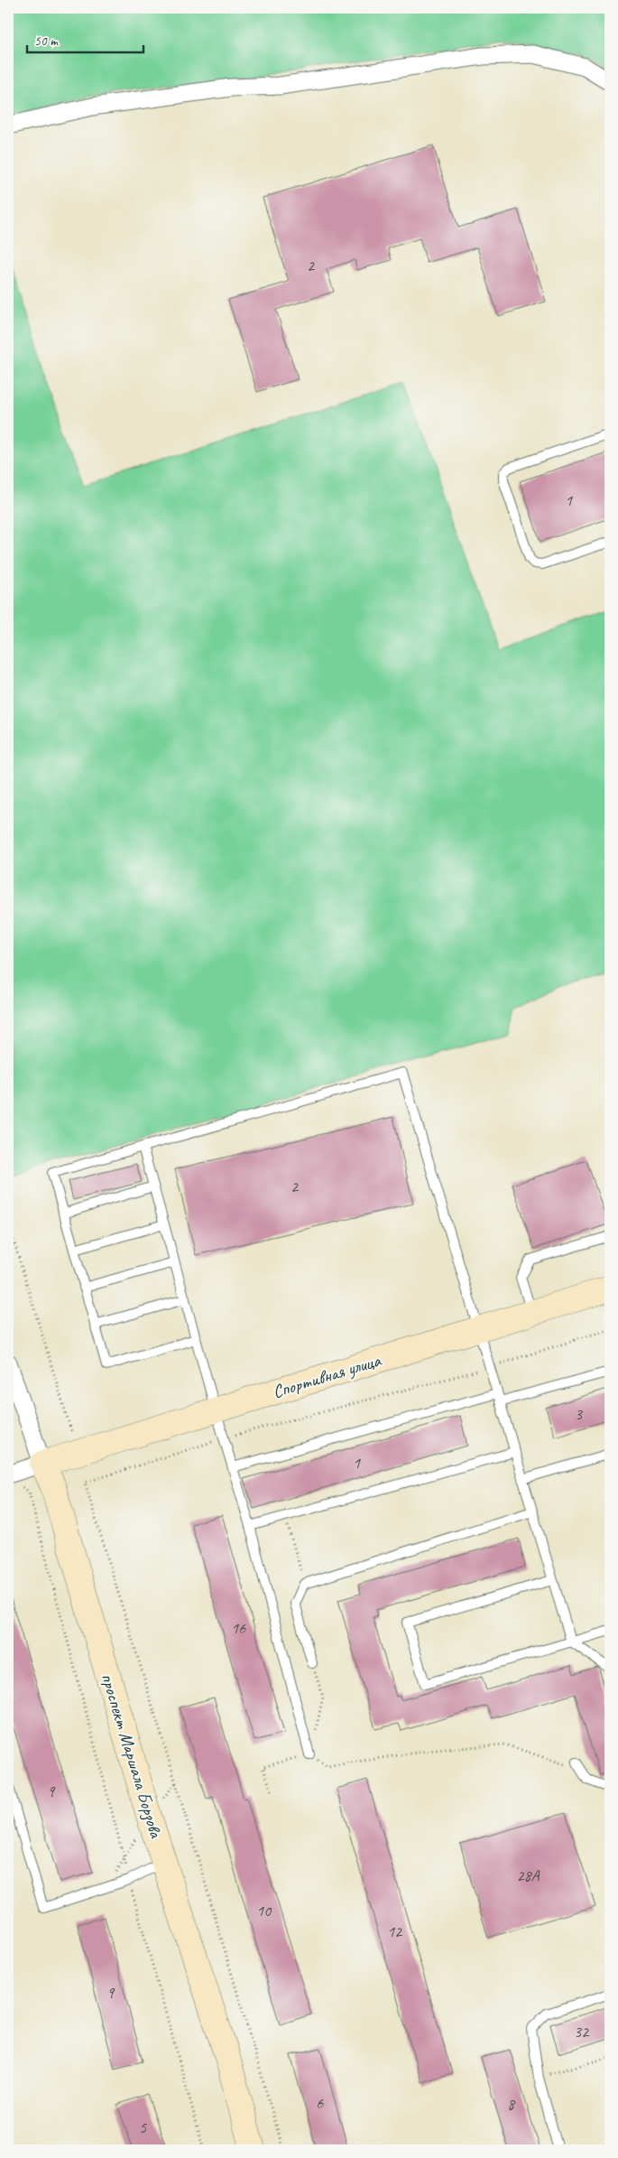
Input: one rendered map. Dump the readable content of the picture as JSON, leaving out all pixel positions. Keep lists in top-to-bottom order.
{
  "streets": {
    "street": ["Спортивная улица", "проспект Маршала Борзова"]
  },
  "crossings": [
    ["Спортивная улица", "проспект Маршала Борзова"]
  ],
  "house_numbers": [
    "2",
    "1",
    "2",
    "3",
    "1",
    "16",
    "9",
    "28А",
    "10",
    "12",
    "9",
    "32",
    "6",
    "8",
    "5"
  ],
  "scale_bar": "50 m"
}
